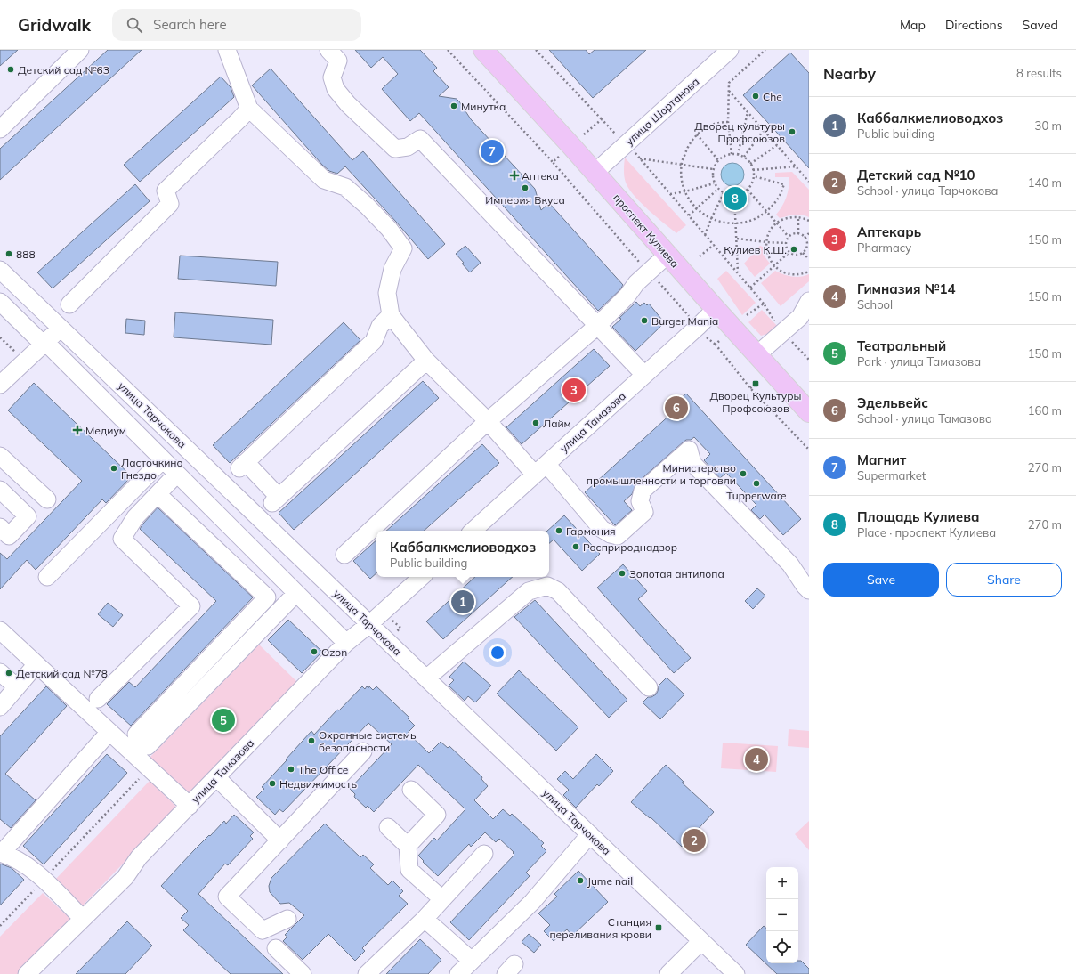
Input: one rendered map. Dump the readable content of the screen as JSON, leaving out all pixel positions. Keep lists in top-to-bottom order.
{
  "streets": {
    "main road": ["проспект Кулиева"],
    "street": ["улица Шортанова", "улица Тарчокова", "улица Тамазова"]
  },
  "crossings": [
    ["улица Шортанова", "проспект Кулиева"],
    ["проспект Кулиева", "улица Тамазова"],
    ["улица Тарчокова", "улица Тамазова"]
  ],
  "places": {
    "other": [
      "Детский сад №63",
      "Che",
      "Минутка",
      "Дворец культуры Профсоюзов",
      "Империя Вкуса",
      "Кулиев К.Ш.",
      "888",
      "Burger Mania",
      "Лайм",
      "Ласточкино Гнездо",
      "Министерство промышленности и торговли",
      "Tupperware",
      "Гармония",
      "Росприроднадзор",
      "Золотая антилопа",
      "Ozon",
      "Детский сад №78",
      "Охранные системы безопасности",
      "The Office",
      "Недвижимость",
      "Jume nail"
    ],
    "health": ["Аптека", "Медиум"],
    "transit": ["Дворец Культуры Профсоюзов", "Станция переливания крови"]
  },
  "page": {
    "header": "Gridwalk",
    "search": "Search here",
    "nav": ["Map", "Directions", "Saved"],
    "heading": ["Nearby", "8 results"],
    "list": [
      {
        "mark": "1",
        "name": "Каббалкмелиоводхоз",
        "note": "Public building",
        "value": "30 m"
      },
      {
        "mark": "2",
        "name": "Детский сад №10",
        "note": "School · улица Тарчокова",
        "value": "140 m"
      },
      {
        "mark": "3",
        "name": "Аптекарь",
        "note": "Pharmacy",
        "value": "150 m"
      },
      {
        "mark": "4",
        "name": "Гимназия №14",
        "note": "School",
        "value": "150 m"
      },
      {
        "mark": "5",
        "name": "Театральный",
        "note": "Park · улица Тамазова",
        "value": "150 m"
      },
      {
        "mark": "6",
        "name": "Эдельвейс",
        "note": "School · улица Тамазова",
        "value": "160 m"
      },
      {
        "mark": "7",
        "name": "Магнит",
        "note": "Supermarket",
        "value": "270 m"
      },
      {
        "mark": "8",
        "name": "Площадь Кулиева",
        "note": "Place · проспект Кулиева",
        "value": "270 m"
      }
    ],
    "pins": [
      "7",
      "8",
      "3",
      "6",
      "1",
      "5",
      "4",
      "2"
    ],
    "popup": ["Каббалкмелиоводхоз", "Public building"],
    "buttons": ["Save", "Share"],
    "map_buttons": ["+", "−"]
  }
}
